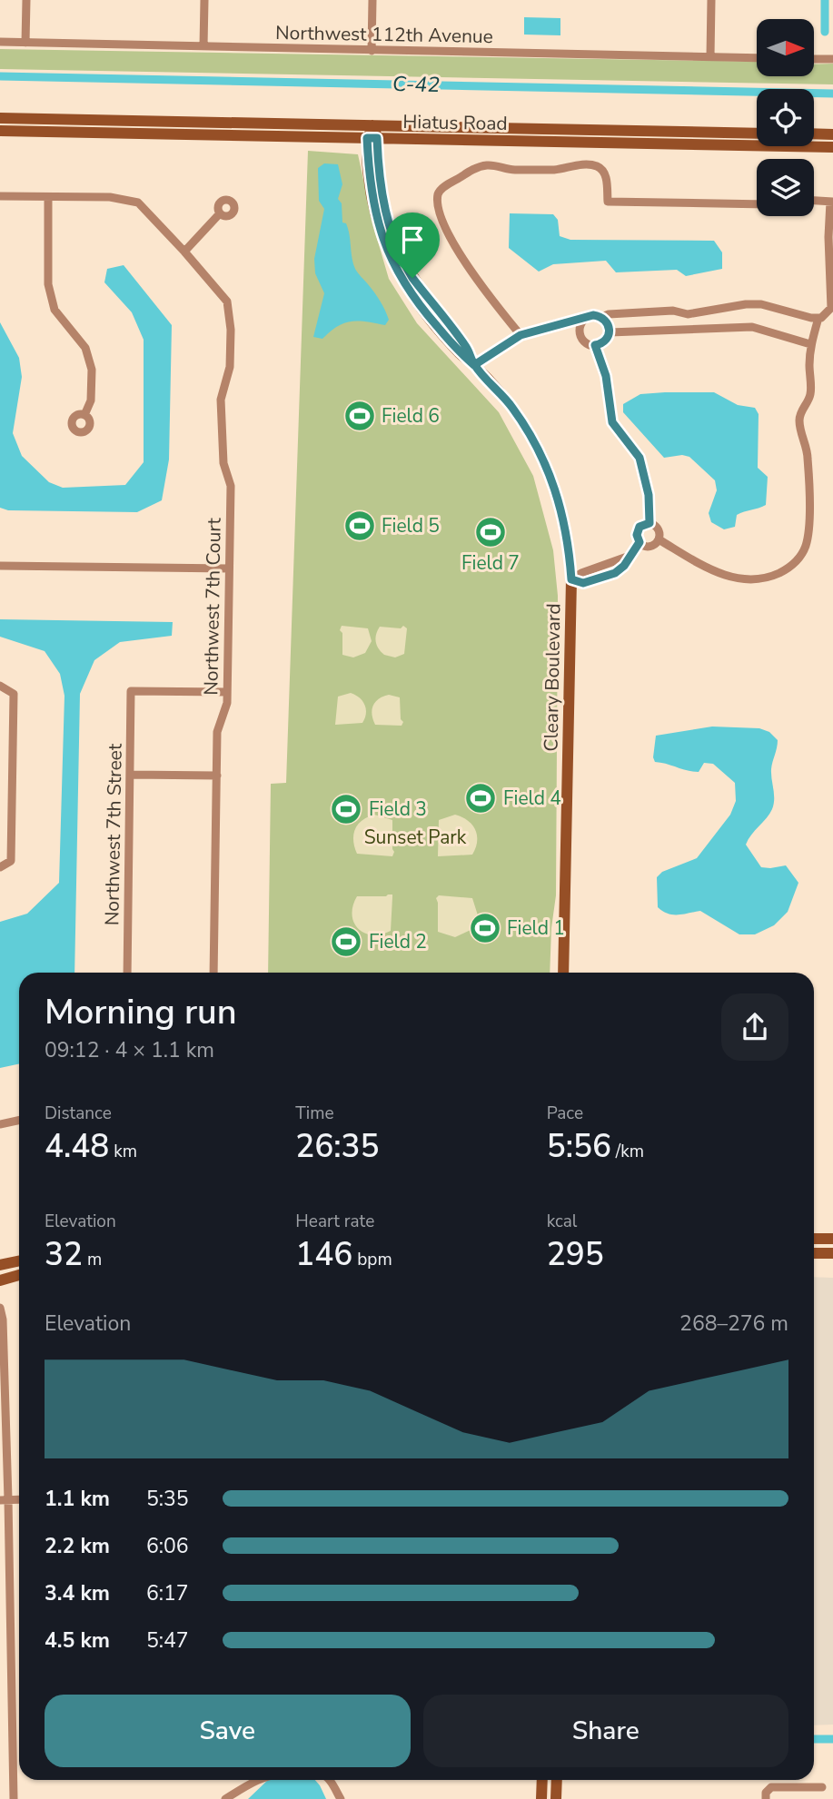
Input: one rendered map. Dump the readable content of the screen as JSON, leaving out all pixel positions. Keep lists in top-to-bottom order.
{
  "streets": {
    "main road": ["Hiatus Road", "Cleary Boulevard"],
    "street": ["Northwest 112th Avenue", "Northwest 7th Court", "Northwest 7th Street"]
  },
  "crossings": [
    ["Hiatus Road", "Cleary Boulevard"],
    ["Northwest 7th Court", "Northwest 7th Street"]
  ],
  "water": ["C-42"],
  "parks": ["Sunset Park"],
  "places": {
    "sports": [
      "Field 6",
      "Field 5",
      "Field 7",
      "Field 4",
      "Field 3",
      "Field 1",
      "Field 2"
    ]
  },
  "north": "right",
  "page": {
    "heading": ["Morning run", "09:12 · 4 × 1.1 km"],
    "stats": [
      ["Distance", "4.48 km"],
      ["Time", "26:35"],
      ["Pace", "5:56 /km"],
      ["Elevation", "32 m"],
      ["Heart rate", "146 bpm"],
      ["kcal", "295"]
    ],
    "chart": ["Elevation", "268–276 m"],
    "list": [
      {
        "name": "1.1 km",
        "note": "5:35"
      },
      {
        "name": "2.2 km",
        "note": "6:06"
      },
      {
        "name": "3.4 km",
        "note": "6:17"
      },
      {
        "name": "4.5 km",
        "note": "5:47"
      }
    ],
    "buttons": ["Save", "Share"]
  }
}
